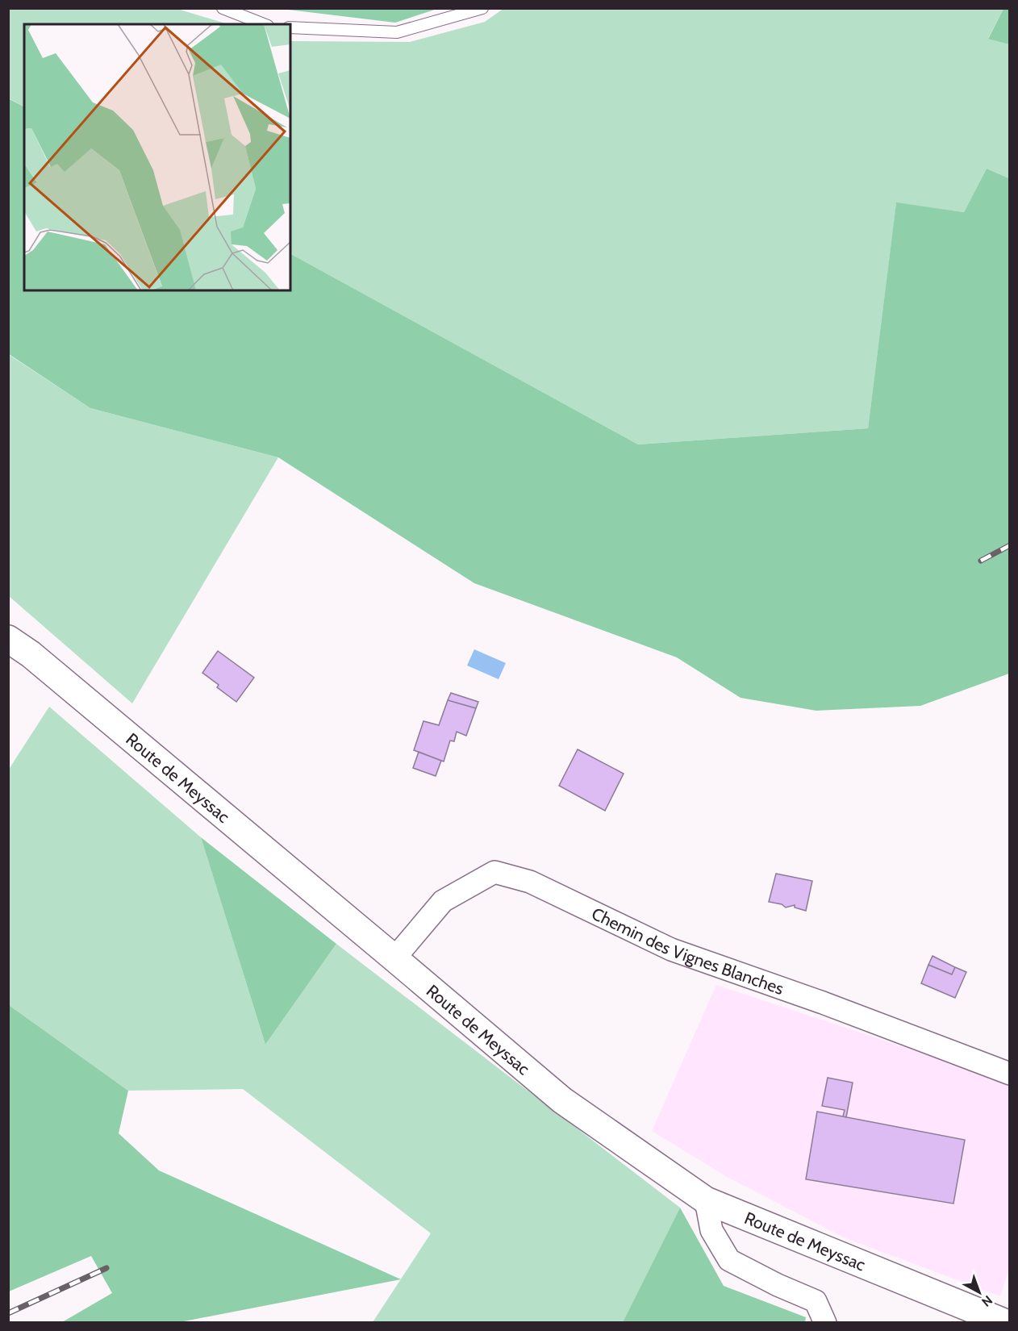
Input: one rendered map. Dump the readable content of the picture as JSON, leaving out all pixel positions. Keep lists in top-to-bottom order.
{
  "streets": {
    "main road": ["Route de Meyssac"],
    "street": ["Chemin des Vignes Blanches"]
  },
  "crossings": [
    ["Route de Meyssac", "Chemin des Vignes Blanches"]
  ],
  "north": "bottom right"
}
